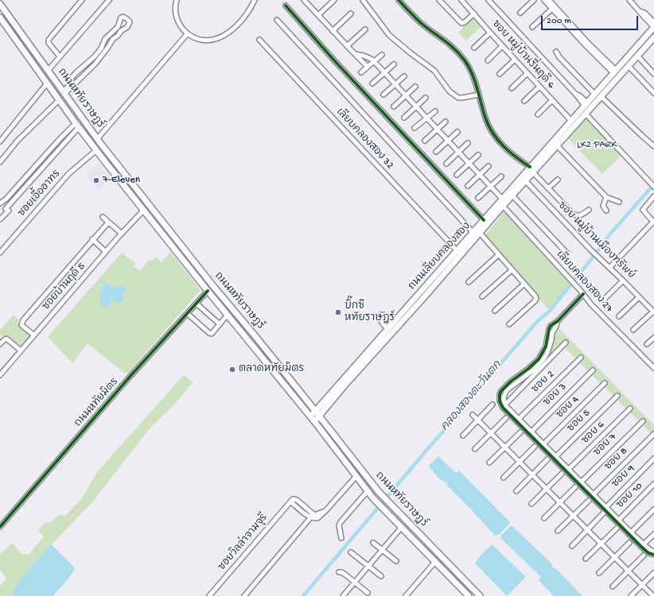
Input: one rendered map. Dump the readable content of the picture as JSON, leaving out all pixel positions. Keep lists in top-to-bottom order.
{
  "streets": {
    "main road": ["ถนนหทัยราษฎร์", "ถนนเลียบคลองสอง"],
    "street": [
      "ซอย หมู่บ้านรื่นฤดี 6",
      "เลียบคลองสอง 32",
      "ซอยเอื้ออาทร",
      "ซอย หมู่บ้านเมืองทรัพย์",
      "เลียบคลองสอง 27",
      "ซอยบ้านฤดี 5",
      "ซอย 2",
      "ซอย 3",
      "ถนนหทัยมิตร",
      "ซอย 4",
      "ซอย 5",
      "ซอย 6",
      "ซอย 7",
      "ซอย 8",
      "ซอย 9",
      "ซอย 10",
      "ซอยวิลล่าจามจุรี"
    ]
  },
  "crossings": [
    ["ซอย หมู่บ้านรื่นฤดี 6", "ถนนเลียบคลองสอง"],
    ["ถนนหทัยราษฎร์", "ซอยเอื้ออาทร"],
    ["ถนนหทัยราษฎร์", "ถนนเลียบคลองสอง"],
    ["ถนนหทัยราษฎร์", "ซอยบ้านฤดี 5"],
    ["ถนนหทัยราษฎร์", "ถนนหทัยมิตร"],
    ["เลียบคลองสอง 32", "ถนนเลียบคลองสอง"],
    ["ซอย หมู่บ้านเมืองทรัพย์", "ถนนเลียบคลองสอง"],
    ["ถนนเลียบคลองสอง", "เลียบคลองสอง 27"]
  ],
  "water": ["คลองสองตะวันตก"],
  "parks": ["LK2 PARK"],
  "places": ["7-Eleven", "บิ๊กซี หทัยราษฎร์", "ตลาดหทัยมิตร"],
  "scale_bar": "200 m"
}
